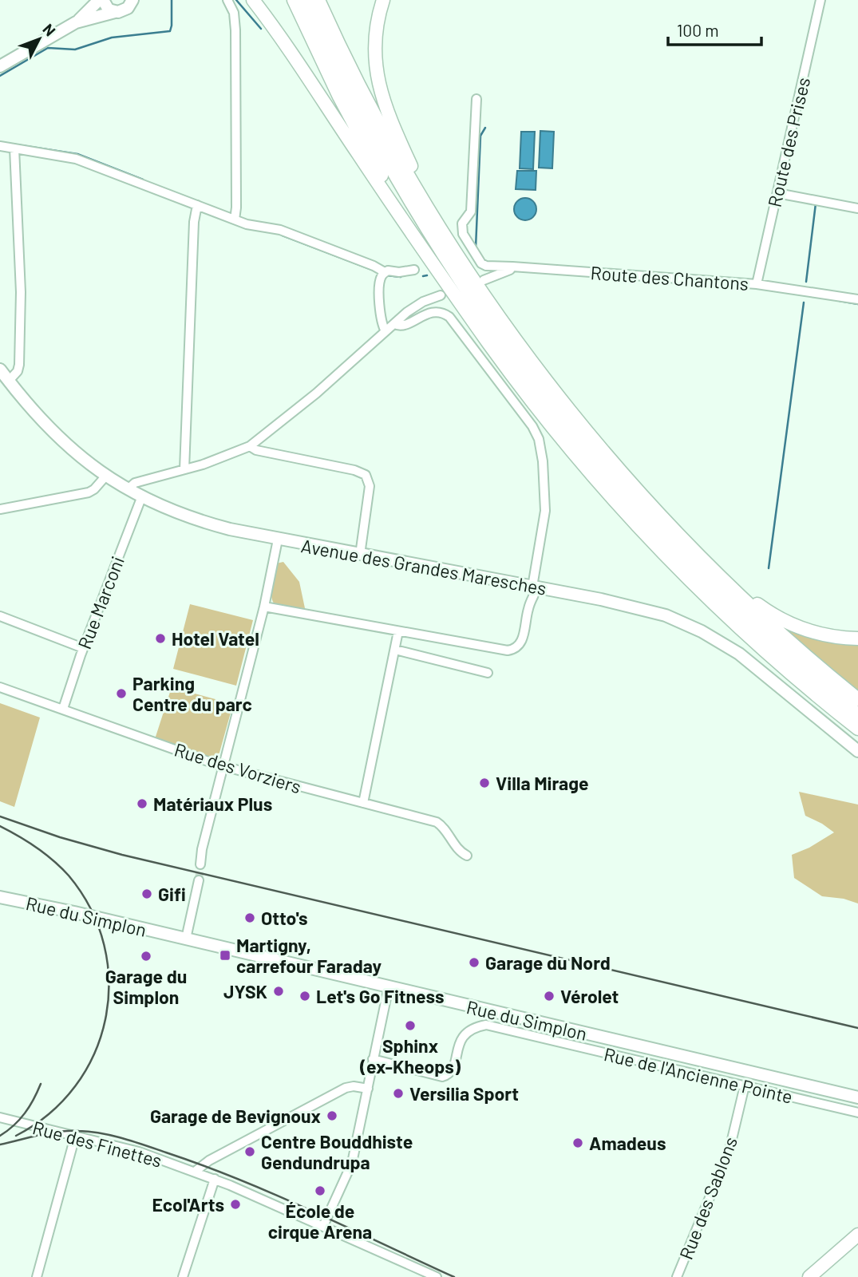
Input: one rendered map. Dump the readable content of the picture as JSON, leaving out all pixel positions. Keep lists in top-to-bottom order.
{
  "streets": {
    "main road": ["Avenue des Grandes Maresches", "Rue du Simplon"],
    "street": [
      "Route des Prises",
      "Route des Chantons",
      "Rue Marconi",
      "Rue des Vorziers",
      "Rue de l'Ancienne Pointe",
      "Rue des Finettes",
      "Rue des Sablons"
    ]
  },
  "crossings": [
    ["Route des Prises", "Route des Chantons"],
    ["Avenue des Grandes Maresches", "Rue Marconi"],
    ["Rue Marconi", "Rue des Vorziers"],
    ["Rue de l'Ancienne Pointe", "Rue des Sablons"]
  ],
  "places": {
    "other": [
      "Hotel Vatel",
      "Parking Centre du parc",
      "Villa Mirage",
      "Matériaux Plus",
      "Gifi",
      "Otto's",
      "Garage du Simplon",
      "Garage du Nord",
      "JYSK",
      "Let's Go Fitness",
      "Vérolet",
      "Sphinx (ex-Kheops)",
      "Versilia Sport",
      "Garage de Bevignoux",
      "Amadeus",
      "Centre Bouddhiste Gendundrupa",
      "École de cirque Arena",
      "Ecol'Arts"
    ],
    "transit": ["Martigny, carrefour Faraday"]
  },
  "scale_bar": "100 m",
  "north": "top right"
}
